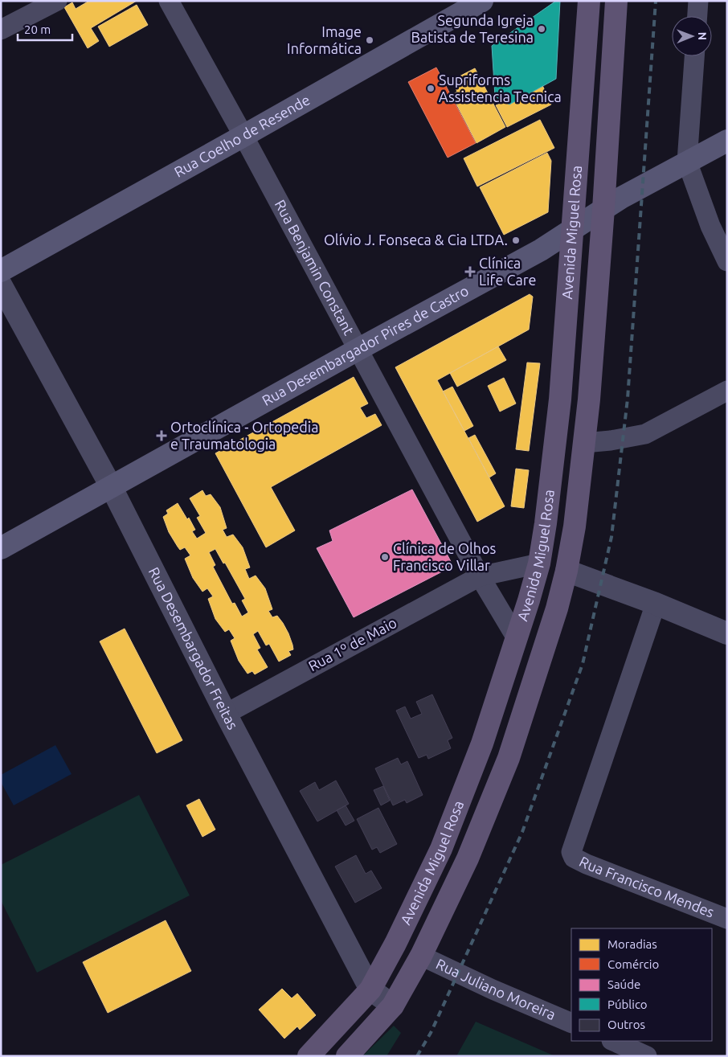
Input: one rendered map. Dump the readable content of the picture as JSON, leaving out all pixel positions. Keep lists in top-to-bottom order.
{
  "streets": {
    "main road": ["Rua Coelho de Resende", "Avenida Miguel Rosa", "Rua Desembargador Pires de Castro"],
    "street": [
      "Rua Benjamin Constant",
      "Rua 1º de Maio",
      "Rua Desembargador Freitas",
      "Rua Francisco Mendes",
      "Rua Juliano Moreira"
    ]
  },
  "crossings": [
    ["Rua Coelho de Resende", "Rua Benjamin Constant"],
    ["Avenida Miguel Rosa", "Rua Benjamin Constant"],
    ["Avenida Miguel Rosa", "Rua Desembargador Pires de Castro"],
    ["Avenida Miguel Rosa", "Rua 1º de Maio"],
    ["Avenida Miguel Rosa", "Rua Desembargador Freitas"],
    ["Avenida Miguel Rosa", "Rua Juliano Moreira"],
    ["Rua Benjamin Constant", "Rua Desembargador Pires de Castro"],
    ["Rua Benjamin Constant", "Rua 1º de Maio"],
    ["Rua Desembargador Pires de Castro", "Rua Desembargador Freitas"],
    ["Rua 1º de Maio", "Rua Desembargador Freitas"]
  ],
  "places": {
    "other": [
      "Segunda Igreja Batista de Teresina",
      "Image Informática",
      "Supriforms Assistencia Tecnica",
      "Olívio J. Fonseca & Cia LTDA.",
      "Clínica de Olhos Francisco Villar"
    ],
    "health": ["Clínica Life Care", "Ortoclínica - Ortopedia e Traumatologia"]
  },
  "legend": [
    "Moradias",
    "Comércio",
    "Saúde",
    "Público",
    "Outros"
  ],
  "scale_bar": "20 m",
  "north": "right"
}
